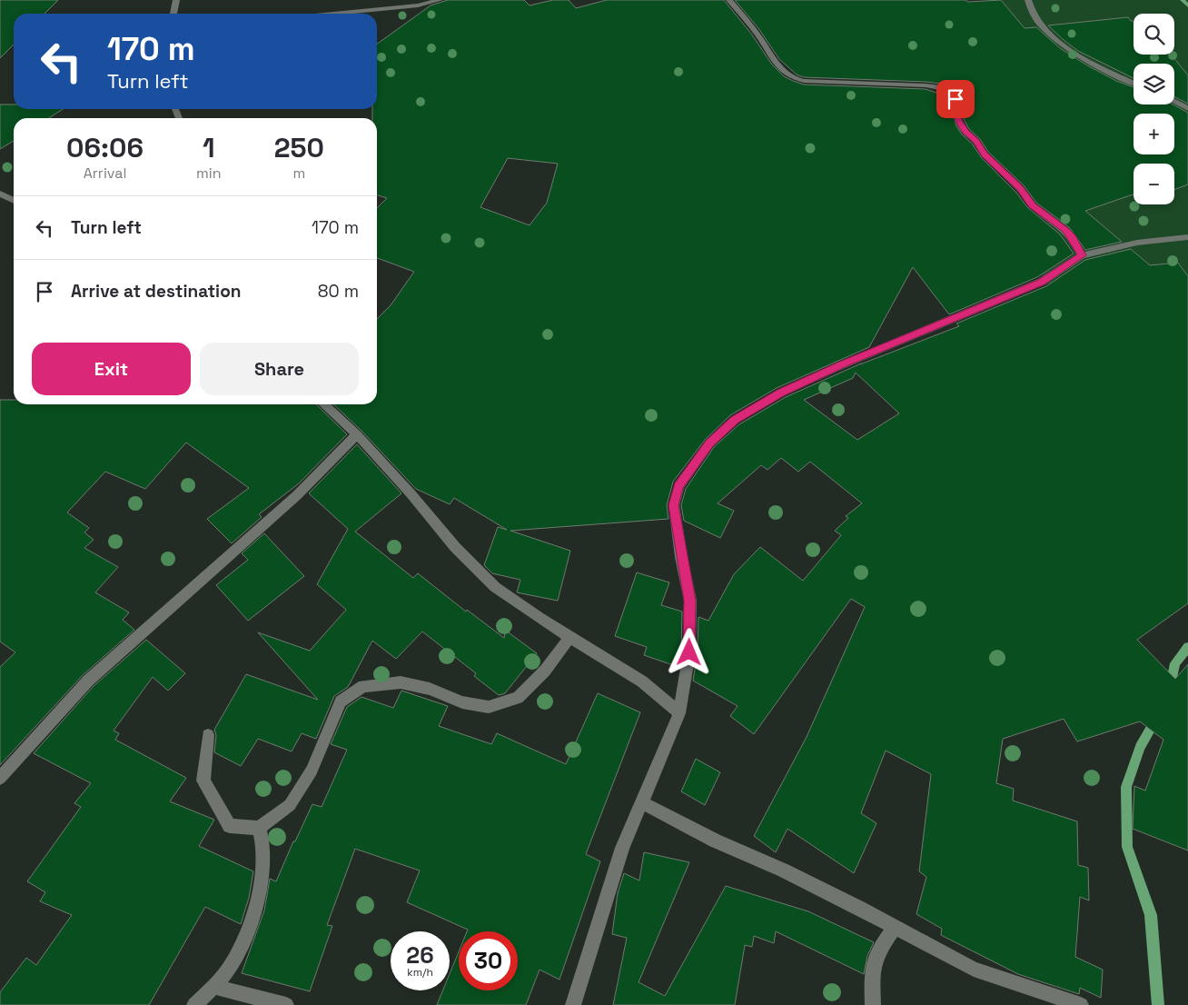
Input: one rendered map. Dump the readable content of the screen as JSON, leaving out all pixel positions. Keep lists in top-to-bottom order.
{
  "page": {
    "map_buttons": ["+", "−"],
    "turn": ["170 m", "Turn left"],
    "eta": [
      "06:06",
      "Arrival",
      "1",
      "min",
      "250",
      "m"
    ],
    "list": [
      {
        "name": "Turn left",
        "value": "170 m"
      },
      {
        "name": "Arrive at destination",
        "value": "80 m"
      }
    ],
    "buttons": ["Exit", "Share"],
    "speed": "26 km/h",
    "limit": "30"
  }
}
